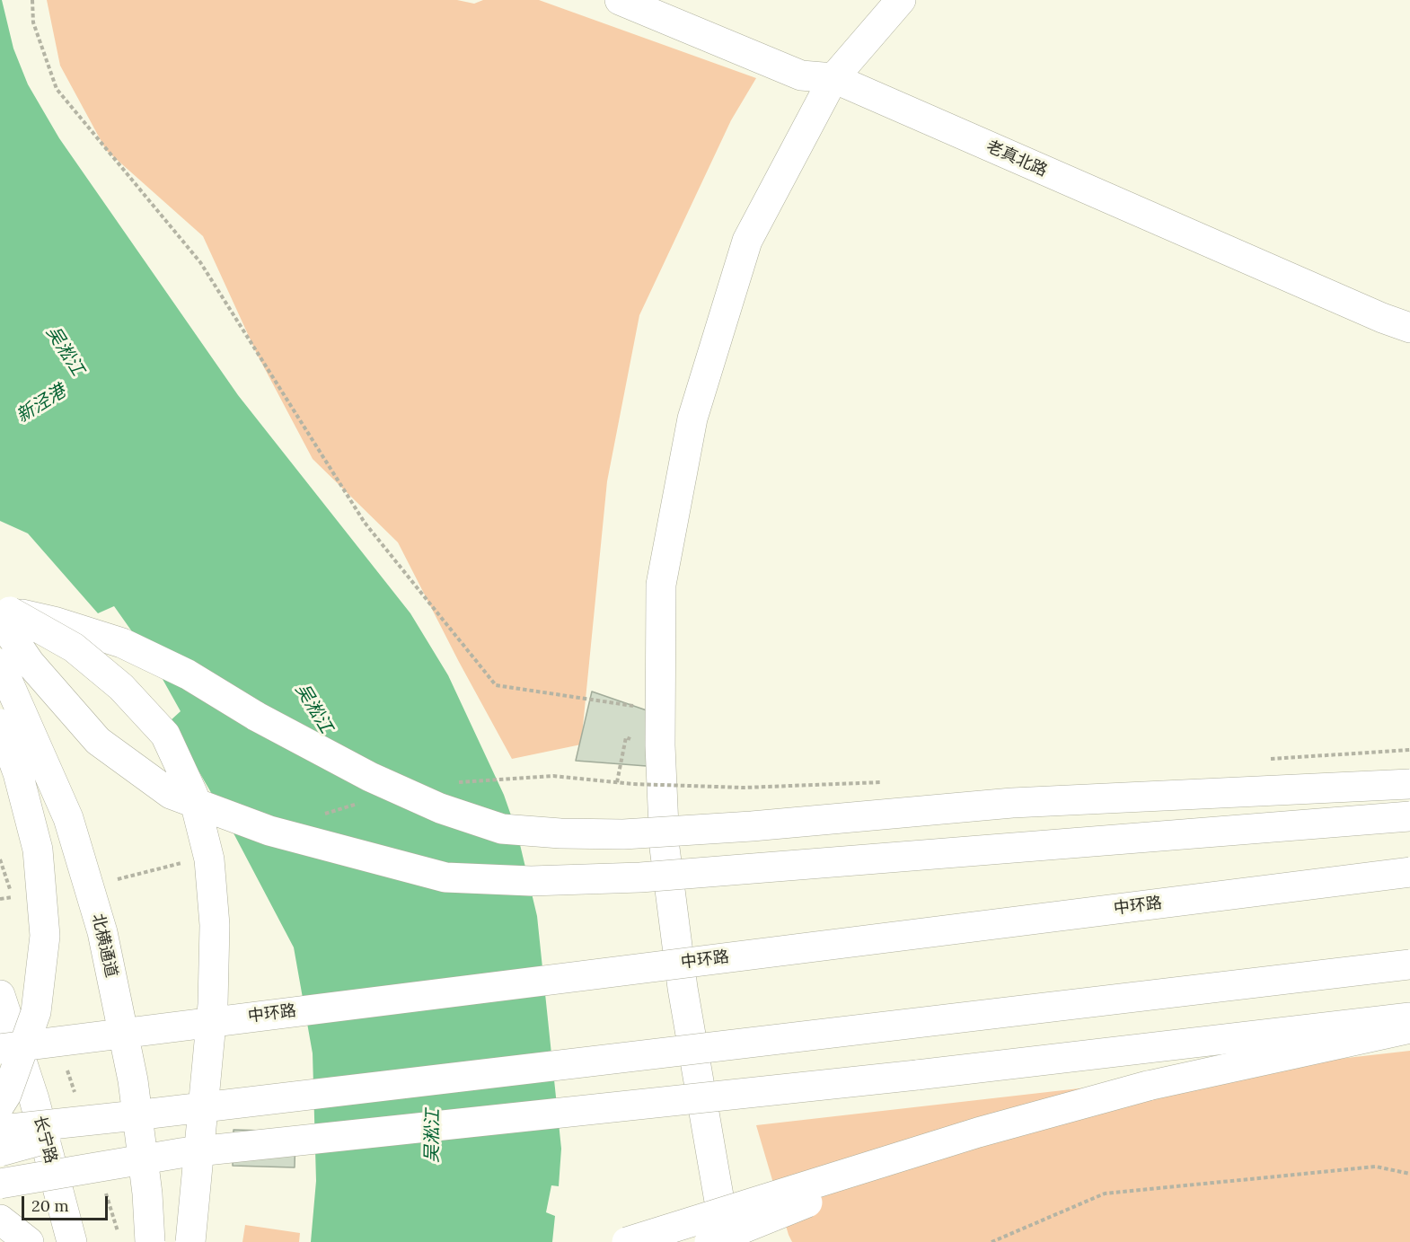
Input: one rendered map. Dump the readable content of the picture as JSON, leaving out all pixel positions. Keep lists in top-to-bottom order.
{
  "streets": {
    "main road": [
      "老真北路",
      "中环路",
      "北横通道",
      "长宁路"
    ]
  },
  "water": ["吴淞江", "新泾港"],
  "scale_bar": "20 m"
}
